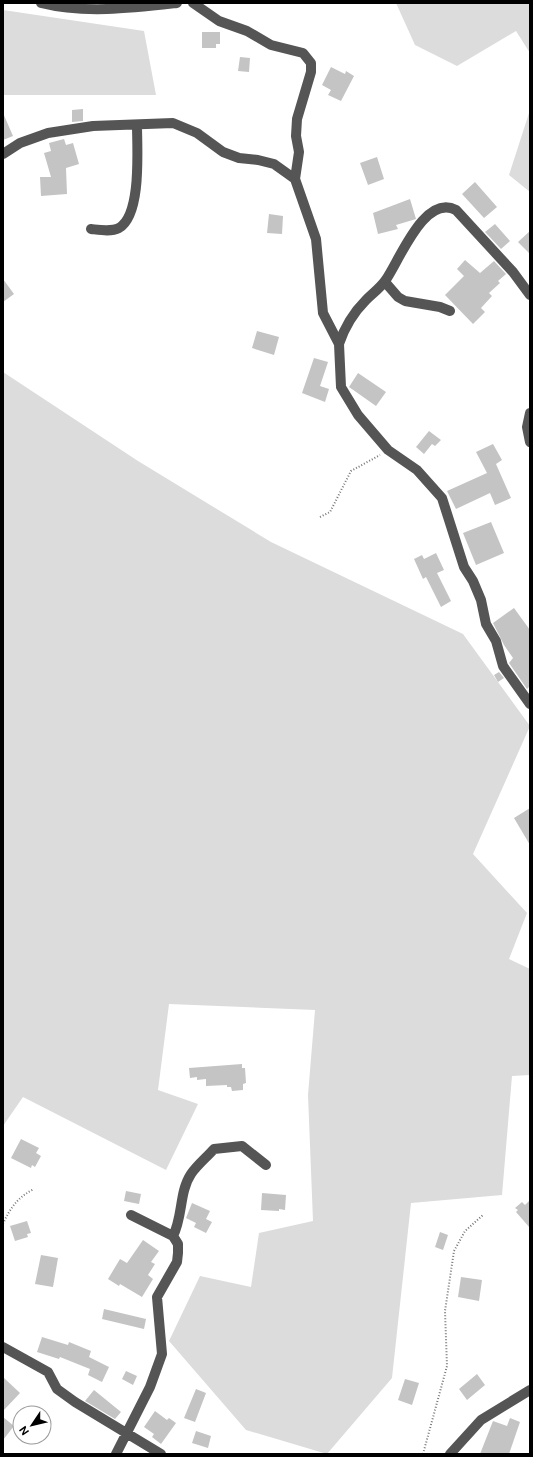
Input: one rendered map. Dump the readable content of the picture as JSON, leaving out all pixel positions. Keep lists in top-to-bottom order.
{
  "north": "bottom left"
}
